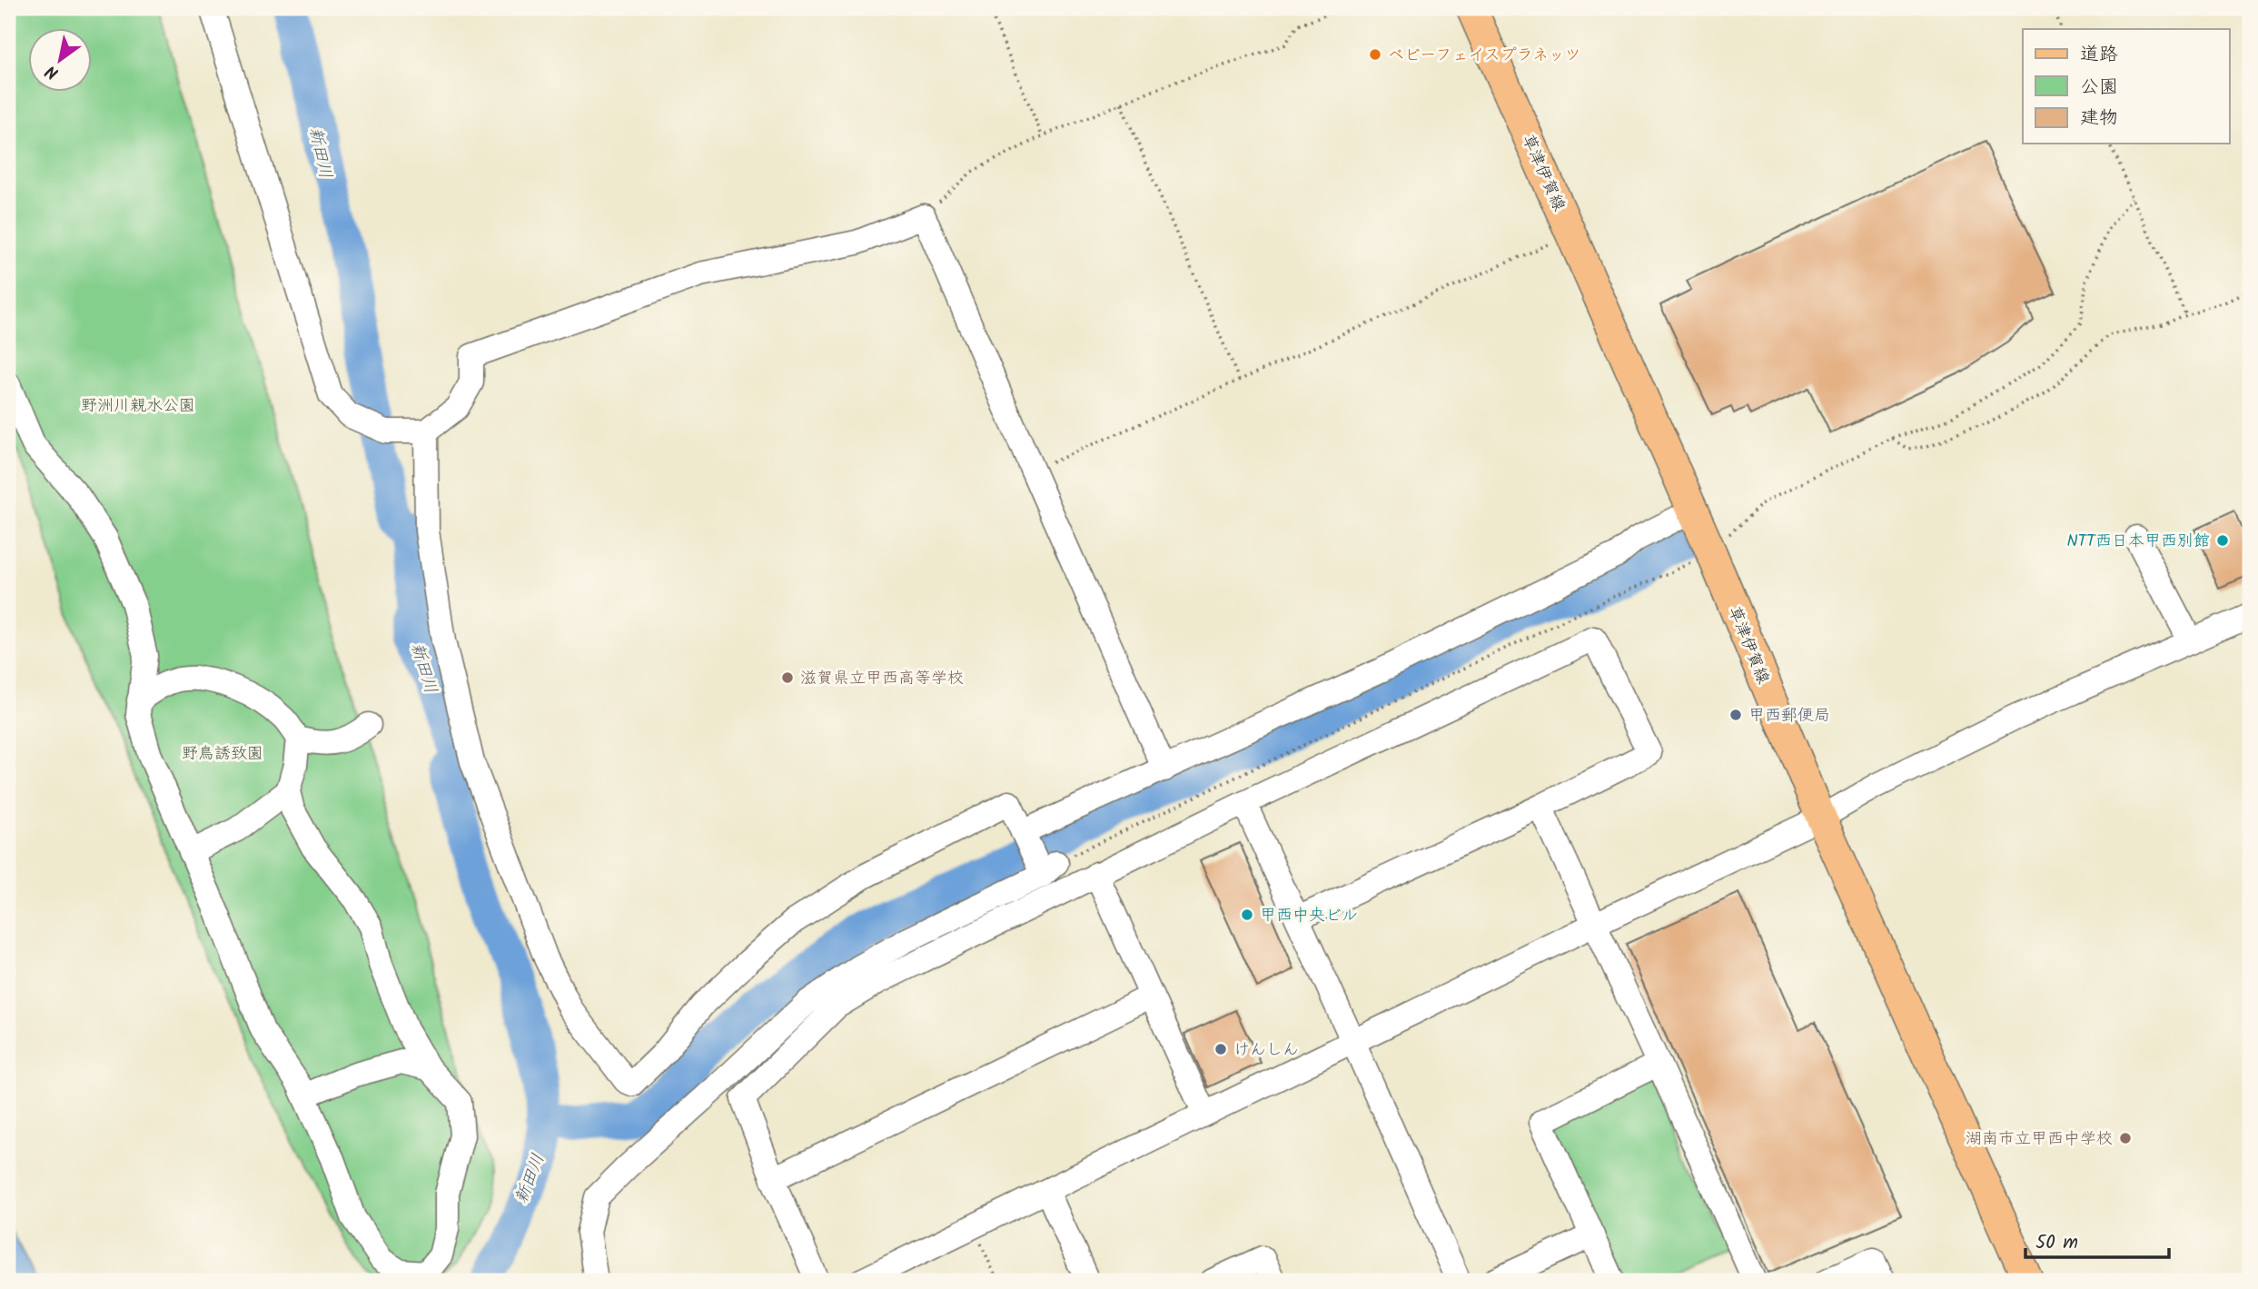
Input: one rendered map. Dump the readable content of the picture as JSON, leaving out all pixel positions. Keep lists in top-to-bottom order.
{
  "streets": {
    "main road": ["草津伊賀線"]
  },
  "water": ["新田川"],
  "parks": ["野洲川親水公園", "野鳥誘致園"],
  "places": [
    "ベビーフェイスプラネッツ",
    "NTT西日本甲西別館",
    "滋賀県立甲西高等学校",
    "甲西郵便局",
    "甲西中央ビル",
    "けんしん",
    "湖南市立甲西中学校"
  ],
  "legend": ["道路", "公園", "建物"],
  "scale_bar": "50 m",
  "north": "bottom left"
}
